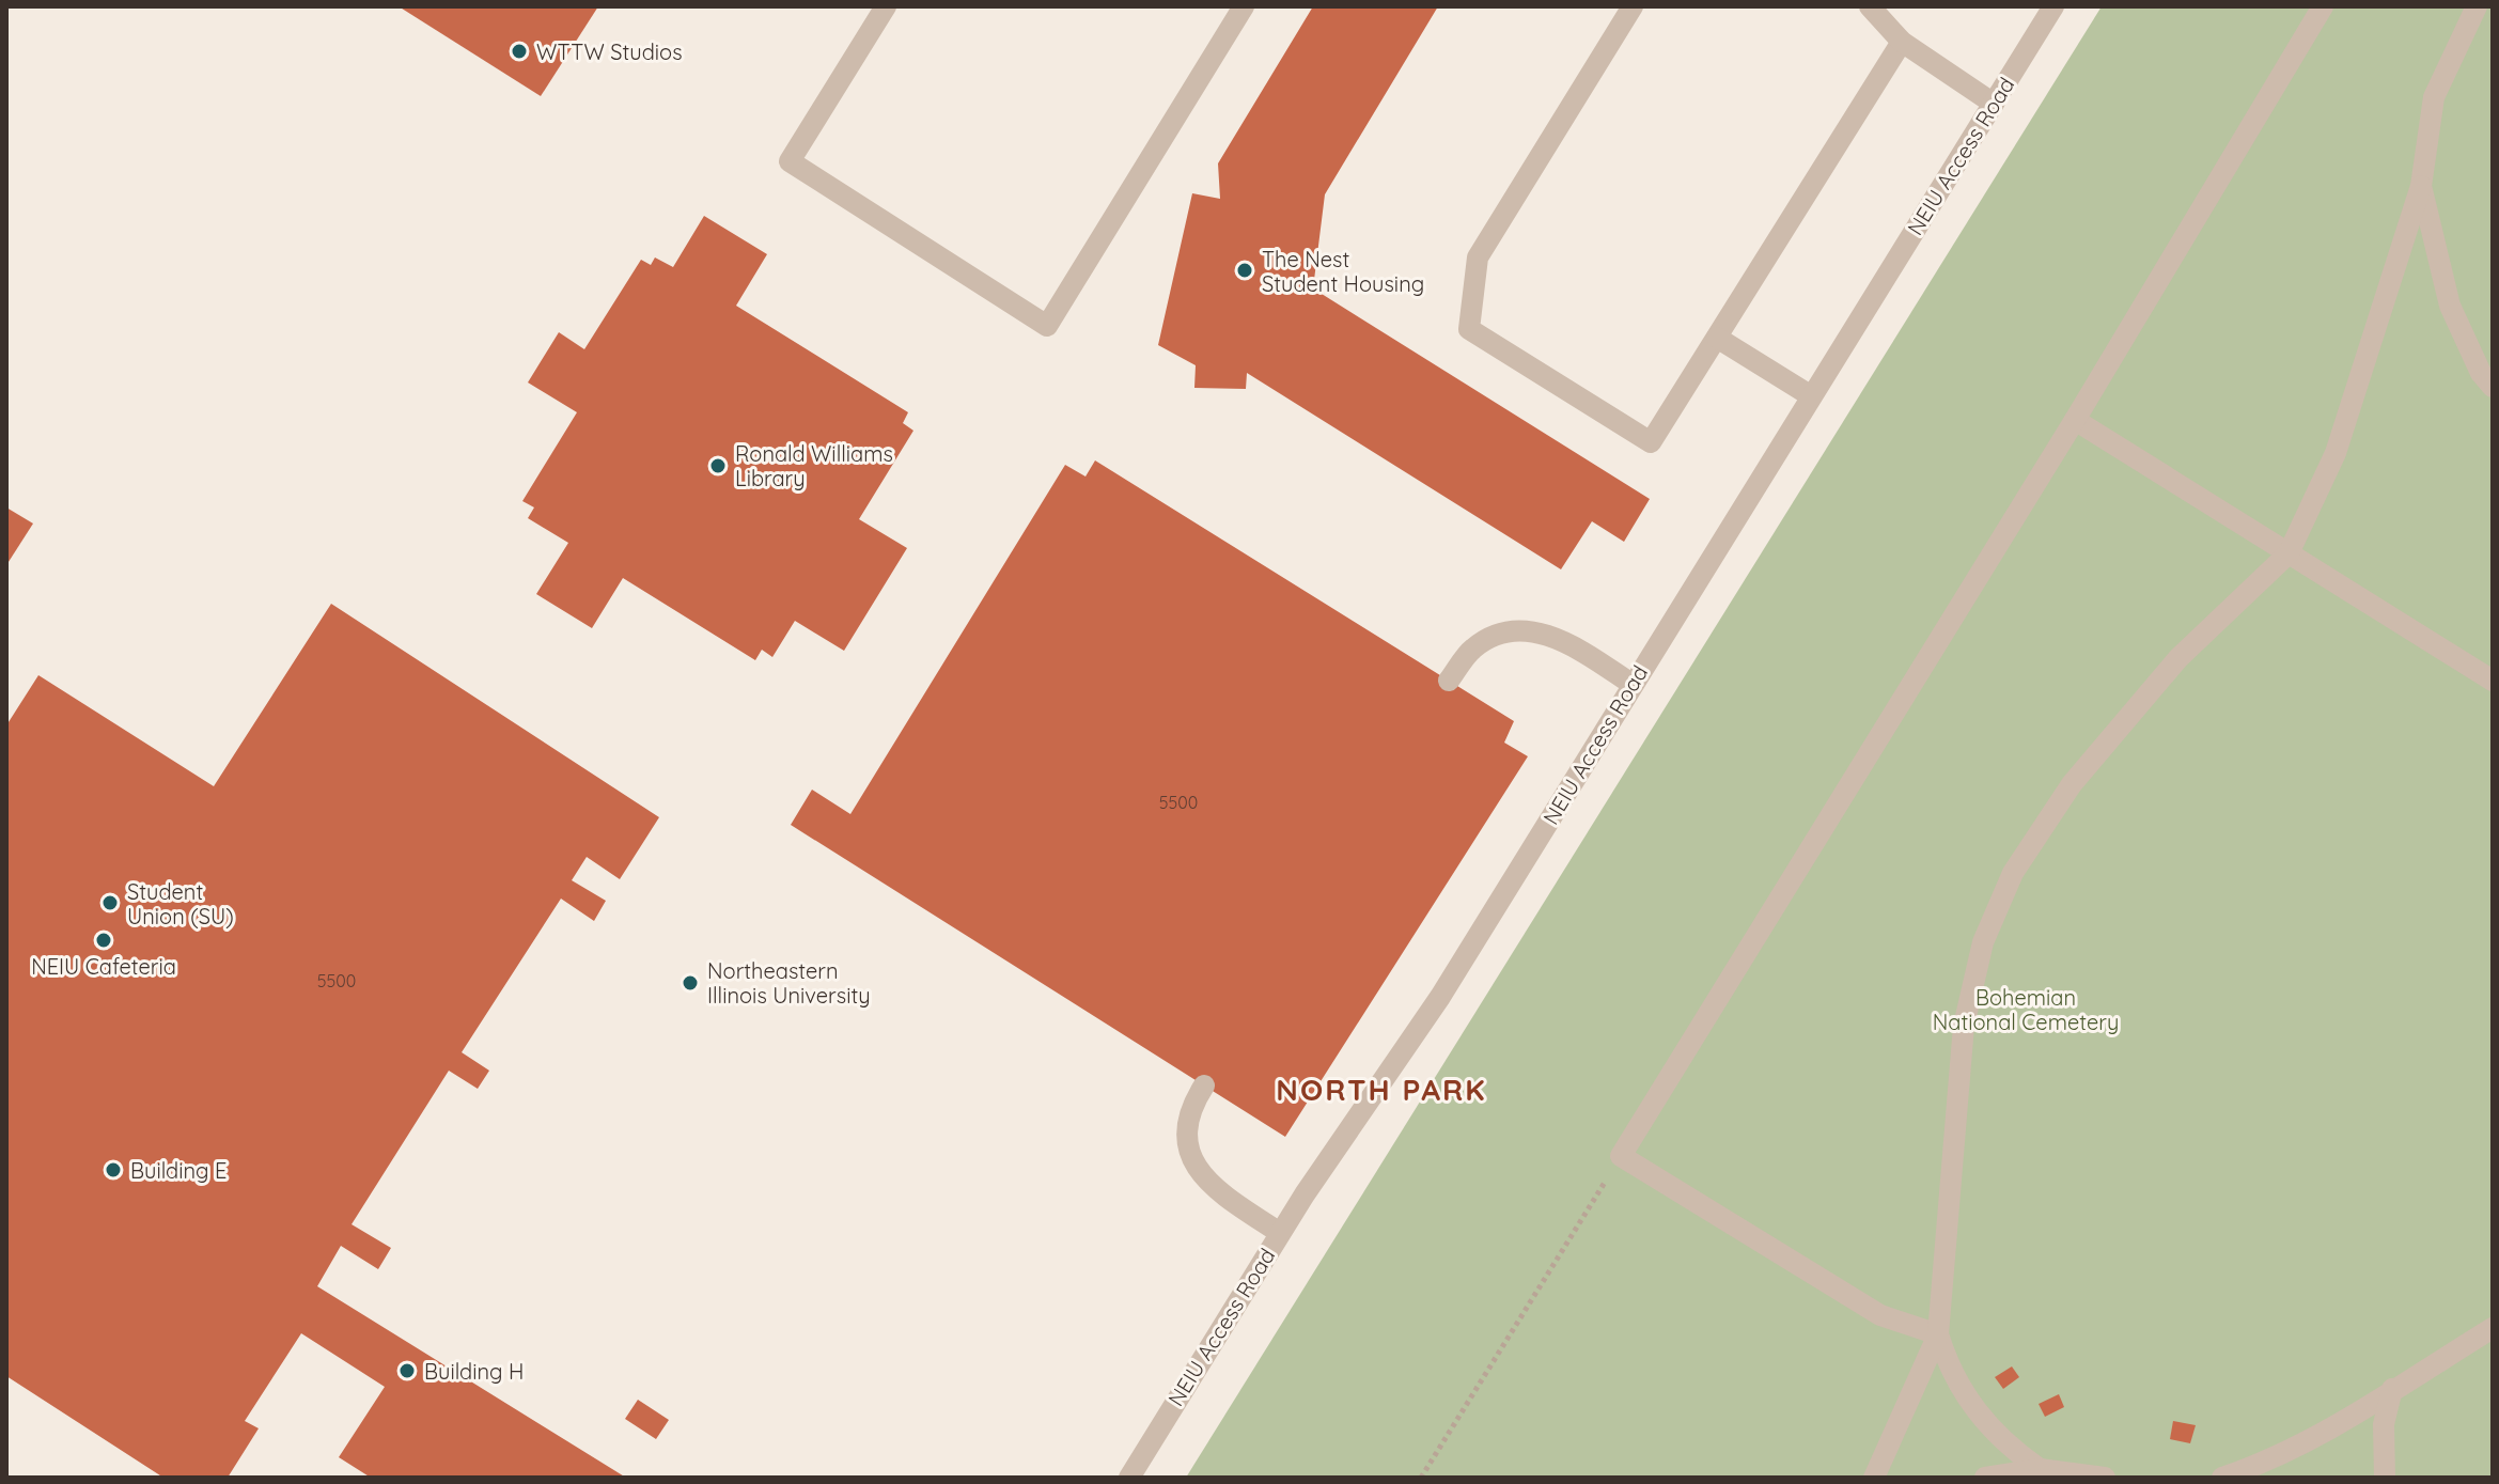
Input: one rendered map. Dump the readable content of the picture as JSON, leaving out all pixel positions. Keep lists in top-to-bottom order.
{
  "streets": {
    "street": ["NEIU Access Road"]
  },
  "districts": ["NORTH PARK"],
  "parks": ["Bohemian National Cemetery"],
  "places": [
    "WTTW Studios",
    "The Nest Student Housing",
    "Ronald Williams Library",
    "Student Union (SU)",
    "NEIU Cafeteria",
    "Northeastern Illinois University",
    "Building E",
    "Building H"
  ],
  "house_numbers": ["5500", "5500"]
}
